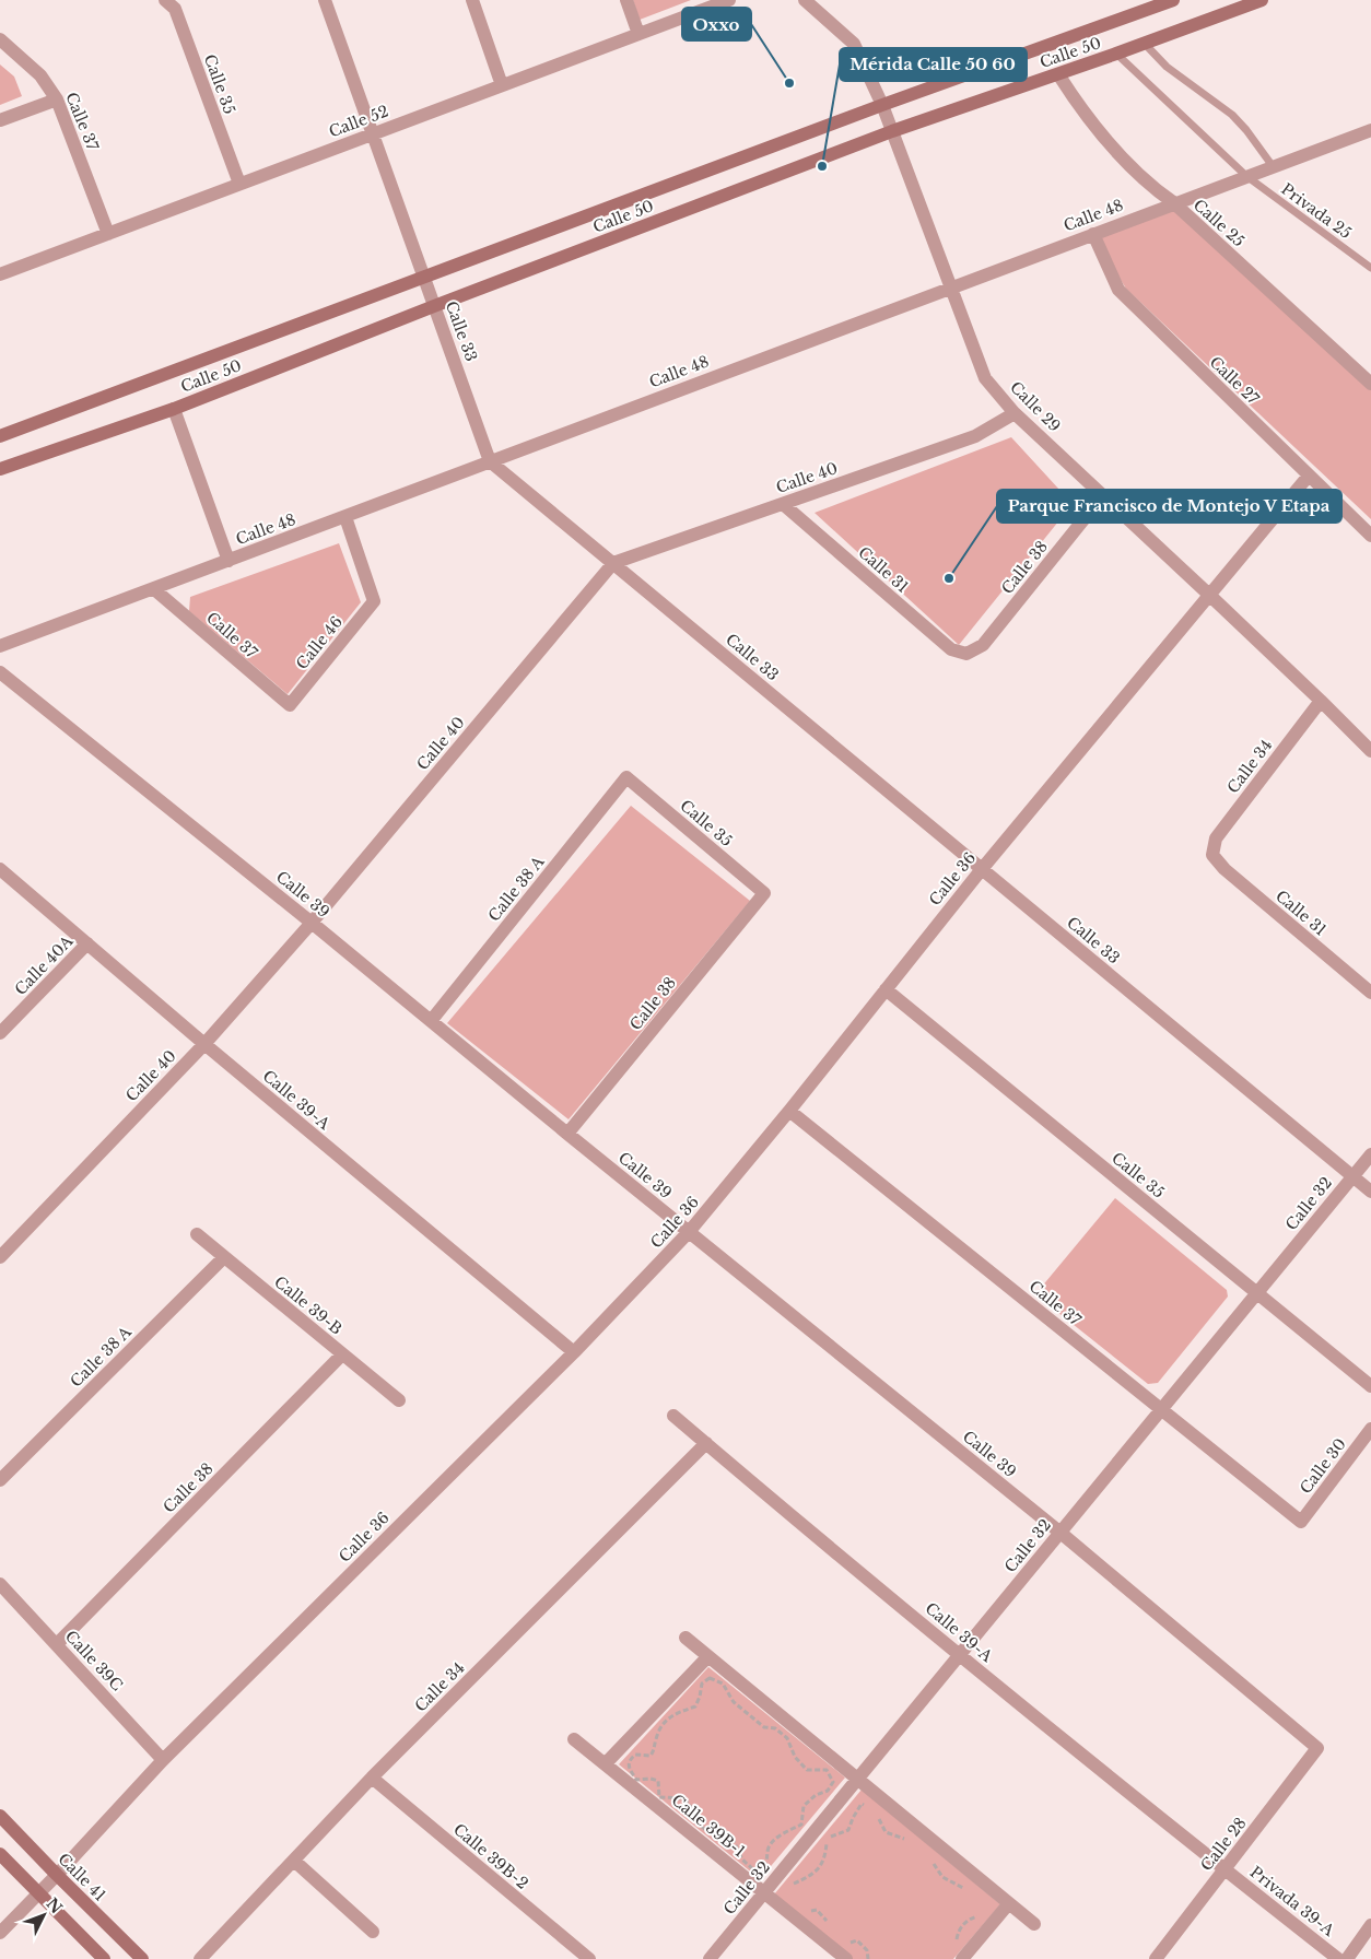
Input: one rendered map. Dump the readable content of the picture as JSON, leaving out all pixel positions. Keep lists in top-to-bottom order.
{
  "streets": {
    "main road": ["Calle 50", "Calle 41"],
    "street": [
      "Calle 35",
      "Calle 37",
      "Calle 52",
      "Calle 48",
      "Calle 25",
      "Calle 33",
      "Calle 27",
      "Calle 29",
      "Calle 40",
      "Calle 38",
      "Calle 31",
      "Calle 46",
      "Calle 34",
      "Calle 36",
      "Calle 38 A",
      "Calle 39",
      "Calle 40A",
      "Calle 39-A",
      "Calle 32",
      "Calle 39-B",
      "Calle 30",
      "Calle 39C",
      "Calle 39B-1",
      "Calle 28",
      "Calle 39B-2",
      "Privada 39-A"
    ],
    "lane": ["Privada 25"]
  },
  "crossings": [
    ["Calle 50", "Calle 25"],
    ["Calle 50", "Calle 33"],
    ["Calle 50", "Calle 29"],
    ["Calle 35", "Calle 52"],
    ["Calle 35", "Calle 38"],
    ["Calle 35", "Calle 36"],
    ["Calle 35", "Calle 38 A"],
    ["Calle 35", "Calle 32"],
    ["Calle 37", "Calle 52"],
    ["Calle 37", "Calle 48"],
    ["Calle 37", "Calle 46"],
    ["Calle 37", "Calle 36"],
    ["Calle 37", "Calle 32"],
    ["Calle 37", "Calle 30"],
    ["Calle 52", "Calle 33"],
    ["Privada 25", "Calle 48"],
    ["Calle 48", "Calle 25"],
    ["Calle 48", "Calle 33"],
    ["Calle 48", "Calle 27"],
    ["Calle 48", "Calle 29"],
    ["Calle 48", "Calle 46"],
    ["Calle 33", "Calle 40"],
    ["Calle 33", "Calle 36"],
    ["Calle 33", "Calle 32"],
    ["Calle 27", "Calle 36"],
    ["Calle 29", "Calle 40"],
    ["Calle 29", "Calle 38"],
    ["Calle 29", "Calle 34"],
    ["Calle 29", "Calle 36"],
    ["Calle 40", "Calle 31"],
    ["Calle 40", "Calle 39"],
    ["Calle 40", "Calle 39-A"],
    ["Calle 38", "Calle 31"],
    ["Calle 38", "Calle 39"],
    ["Calle 38", "Calle 39-B"],
    ["Calle 38", "Calle 39C"],
    ["Calle 31", "Calle 34"],
    ["Calle 34", "Calle 39-A"],
    ["Calle 34", "Calle 39B-2"],
    ["Calle 36", "Calle 39"],
    ["Calle 36", "Calle 39-A"],
    ["Calle 36", "Calle 39C"],
    ["Calle 36", "Calle 41"],
    ["Calle 38 A", "Calle 39"],
    ["Calle 38 A", "Calle 39-B"],
    ["Calle 39", "Calle 32"],
    ["Calle 39", "Calle 28"],
    ["Calle 40A", "Calle 39-A"],
    ["Calle 39-A", "Calle 32"],
    ["Calle 39-A", "Calle 28"],
    ["Calle 39-A", "Privada 39-A"],
    ["Calle 32", "Calle 39B-1"],
    ["Calle 28", "Privada 39-A"]
  ],
  "places": ["Oxxo", "Mérida Calle 50 60", "Parque Francisco de Montejo V Etapa"],
  "north": "top right"
}
